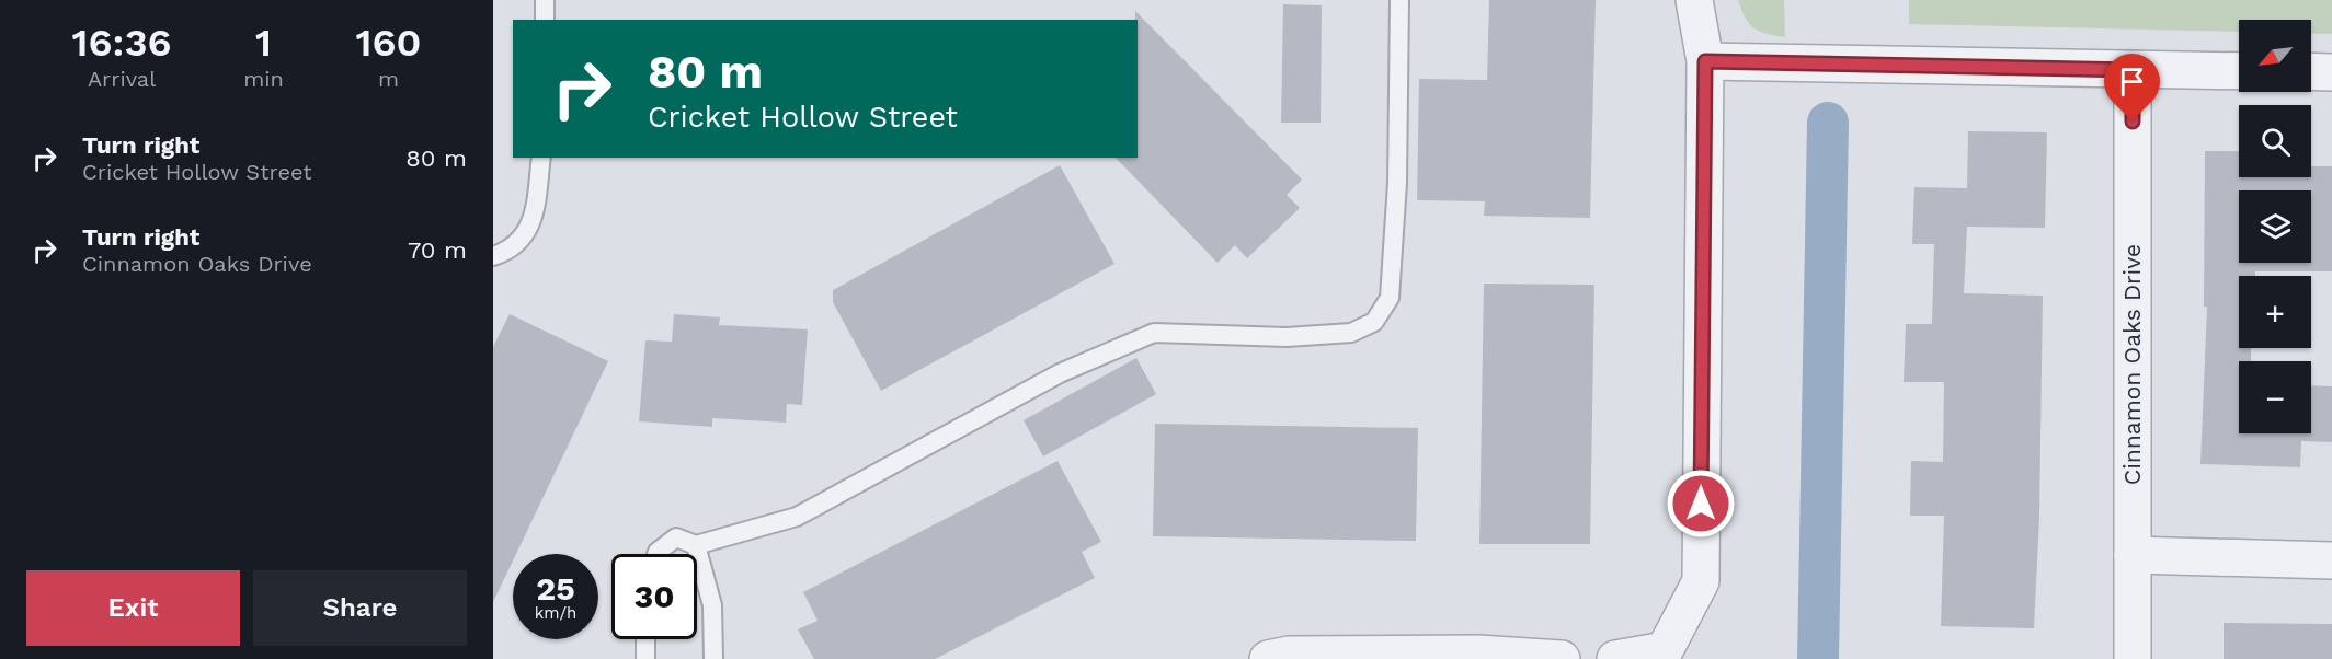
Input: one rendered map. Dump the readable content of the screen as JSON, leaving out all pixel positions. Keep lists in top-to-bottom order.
{
  "streets": {
    "street": ["Cinnamon Oaks Drive"]
  },
  "north": "bottom left",
  "page": {
    "eta": [
      "16:36",
      "Arrival",
      "1",
      "min",
      "160",
      "m"
    ],
    "map_buttons": ["+", "−"],
    "turn": ["80 m", "Cricket Hollow Street"],
    "list": [
      {
        "name": "Turn right",
        "note": "Cricket Hollow Street",
        "value": "80 m"
      },
      {
        "name": "Turn right",
        "note": "Cinnamon Oaks Drive",
        "value": "70 m"
      }
    ],
    "speed": "25 km/h",
    "limit": "30",
    "buttons": ["Exit", "Share"]
  }
}
